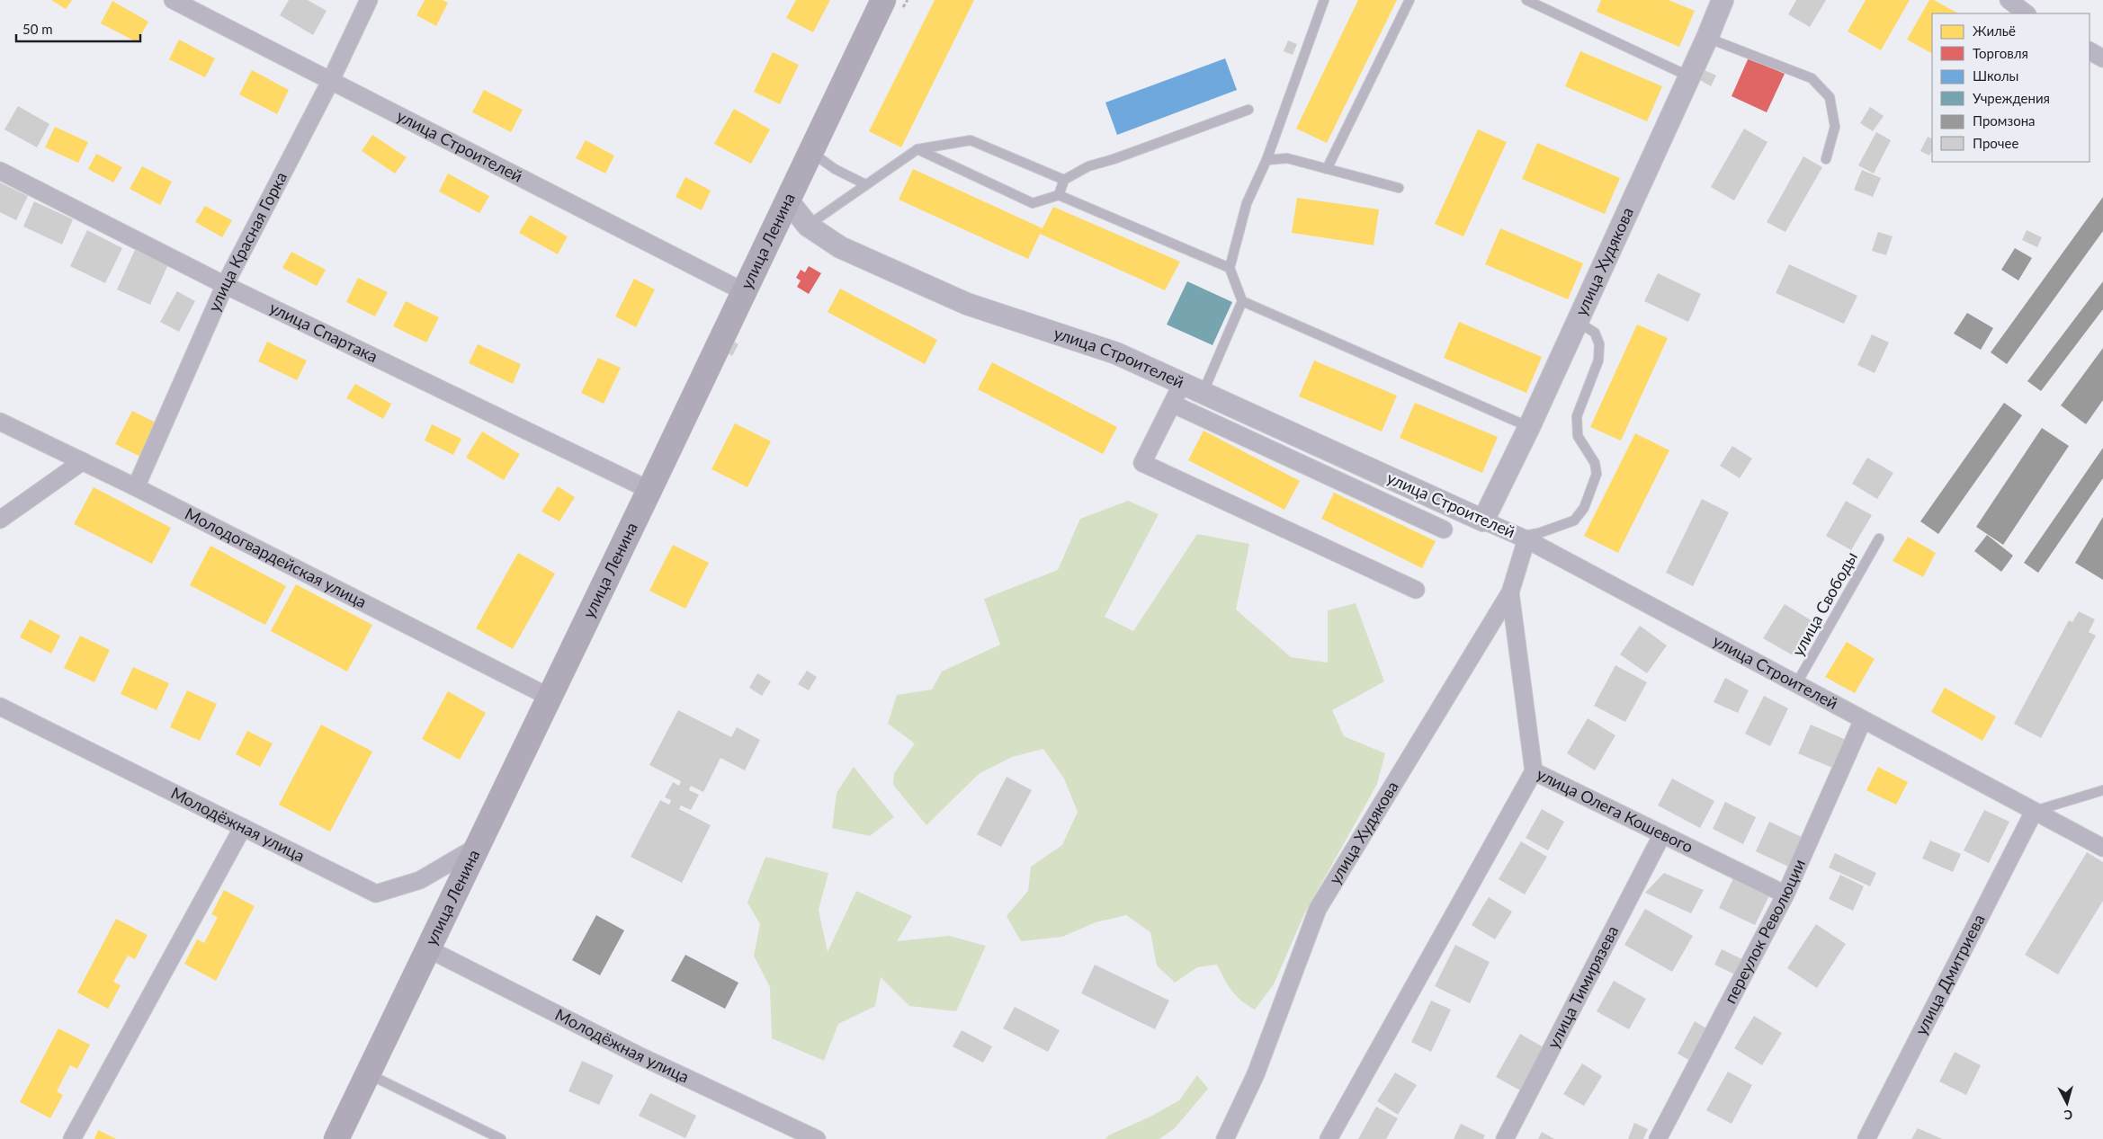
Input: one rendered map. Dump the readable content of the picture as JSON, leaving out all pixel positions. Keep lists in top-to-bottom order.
{
  "streets": {
    "main road": ["улица Ленина"],
    "street": [
      "улица Строителей",
      "улица Красная Горка",
      "улица Худякова",
      "улица Спартака",
      "Молодогвардейская улица",
      "улица Олега Кошевого",
      "Молодёжная улица",
      "переулок Революции",
      "улица Дмитриева",
      "улица Тимирязева"
    ],
    "lane": ["улица Свободы"]
  },
  "crossings": [
    ["улица Строителей", "улица Красная Горка"],
    ["улица Строителей", "улица Ленина"],
    ["улица Строителей", "улица Худякова"],
    ["улица Строителей", "улица Свободы"],
    ["улица Строителей", "переулок Революции"],
    ["улица Строителей", "улица Дмитриева"],
    ["улица Красная Горка", "улица Спартака"],
    ["улица Красная Горка", "Молодогвардейская улица"],
    ["улица Ленина", "улица Спартака"],
    ["улица Ленина", "Молодогвардейская улица"],
    ["улица Ленина", "Молодёжная улица"],
    ["улица Худякова", "улица Олега Кошевого"],
    ["улица Олега Кошевого", "переулок Революции"],
    ["улица Олега Кошевого", "улица Тимирязева"]
  ],
  "legend": [
    "Жильё",
    "Торговля",
    "Школы",
    "Учреждения",
    "Промзона",
    "Прочее"
  ],
  "scale_bar": "50 m",
  "north": "bottom"
}
